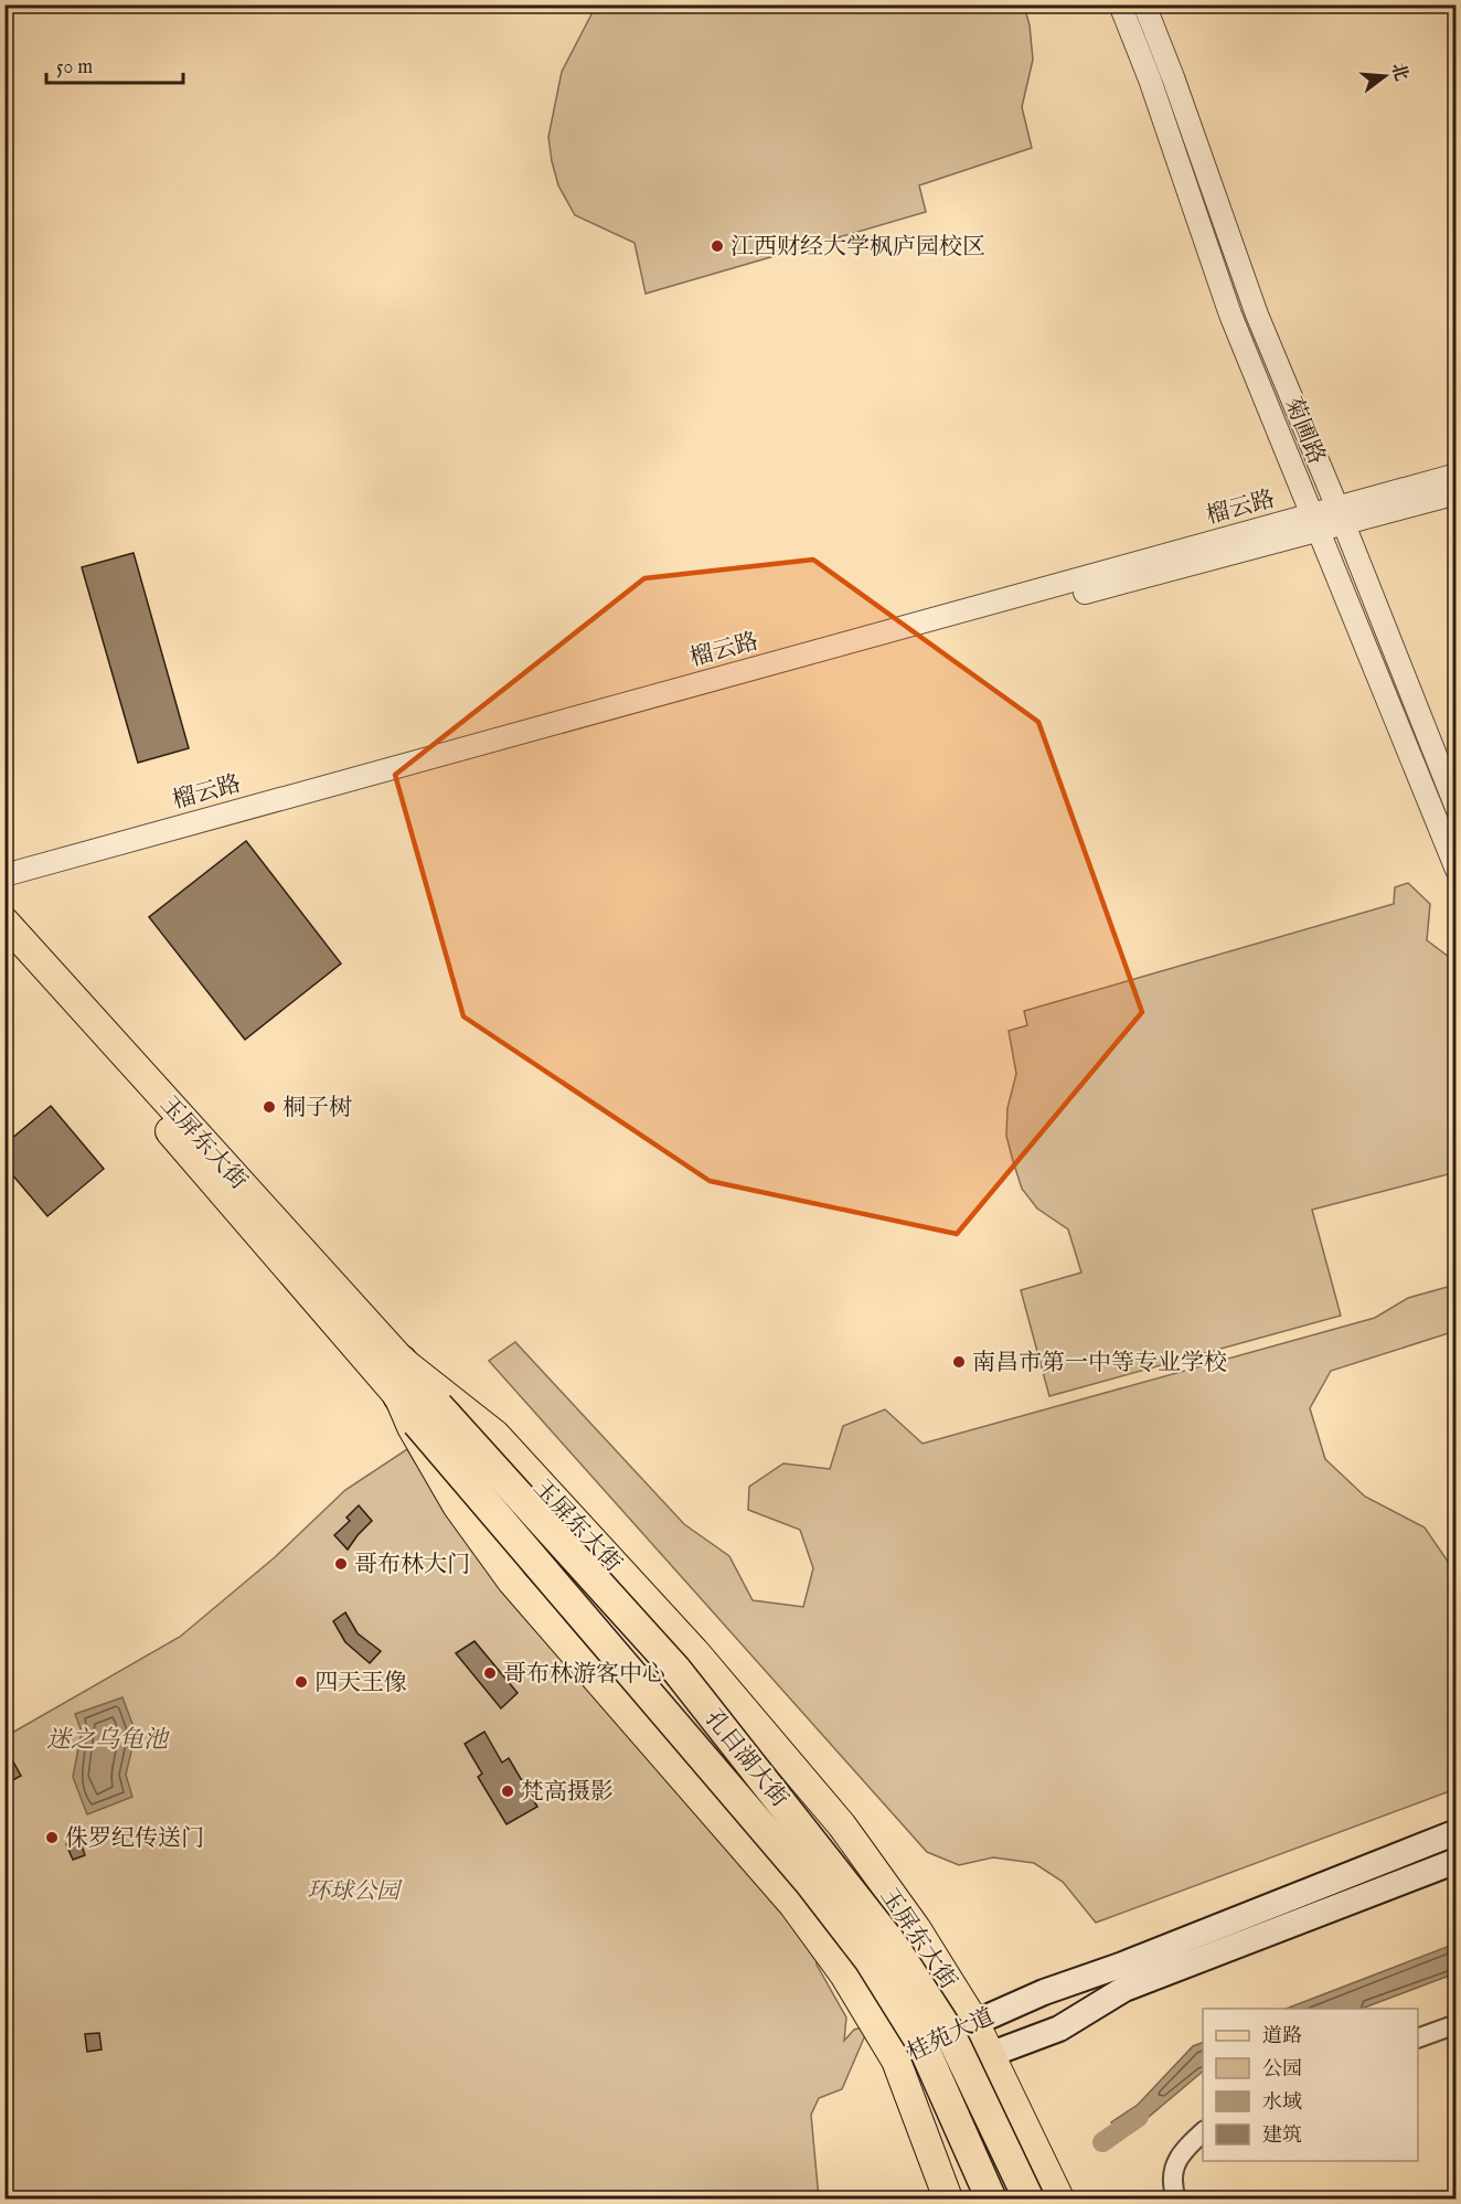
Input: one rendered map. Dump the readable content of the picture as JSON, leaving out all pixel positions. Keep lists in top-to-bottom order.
{
  "streets": {
    "highway": ["孔目湖大街"],
    "main road": ["玉屏东大街", "桂苑大道"],
    "street": ["菊圃路", "榴云路"]
  },
  "crossings": [
    ["菊圃路", "榴云路"],
    ["玉屏东大街", "孔目湖大街"],
    ["玉屏东大街", "桂苑大道"]
  ],
  "water": ["迷之乌龟池"],
  "parks": ["环球公园"],
  "places": [
    "江西财经大学枫庐园校区",
    "桐子树",
    "南昌市第一中等专业学校",
    "哥布林大门",
    "哥布林游客中心",
    "四天王像",
    "梵高摄影",
    "侏罗纪传送门"
  ],
  "legend": [
    "道路",
    "公园",
    "水域",
    "建筑"
  ],
  "scale_bar": "50 m",
  "north": "right"
}
